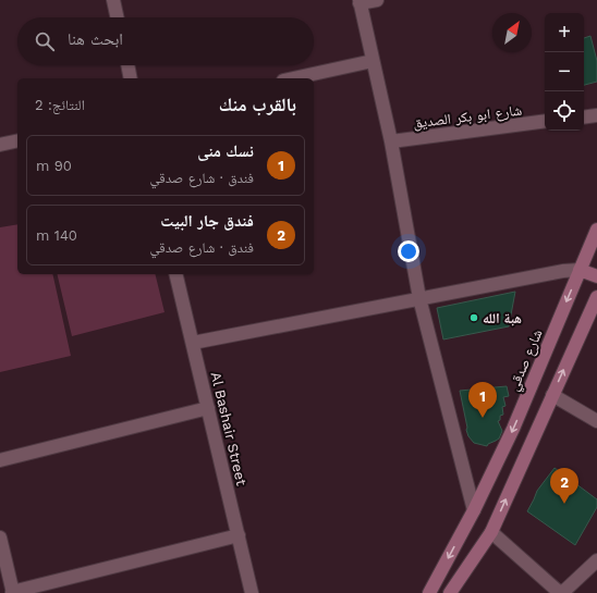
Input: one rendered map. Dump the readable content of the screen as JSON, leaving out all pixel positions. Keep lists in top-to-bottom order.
{
  "streets": {
    "street": ["شارع ابو بكر الصديق", "شارع صدقي", "Al Bashair Street"]
  },
  "places": ["هبة الله"],
  "north": "top right",
  "page": {
    "map_buttons": ["+", "−"],
    "search": "ابحث هنا",
    "heading": ["بالقرب منك", "النتائج: 2"],
    "list": [
      {
        "mark": "1",
        "name": "نسك منى",
        "note": "فندق · شارع صدقي",
        "value": "90 m"
      },
      {
        "mark": "2",
        "name": "فندق جار البيت",
        "note": "فندق · شارع صدقي",
        "value": "140 m"
      }
    ],
    "pins": ["1", "2"]
  }
}
